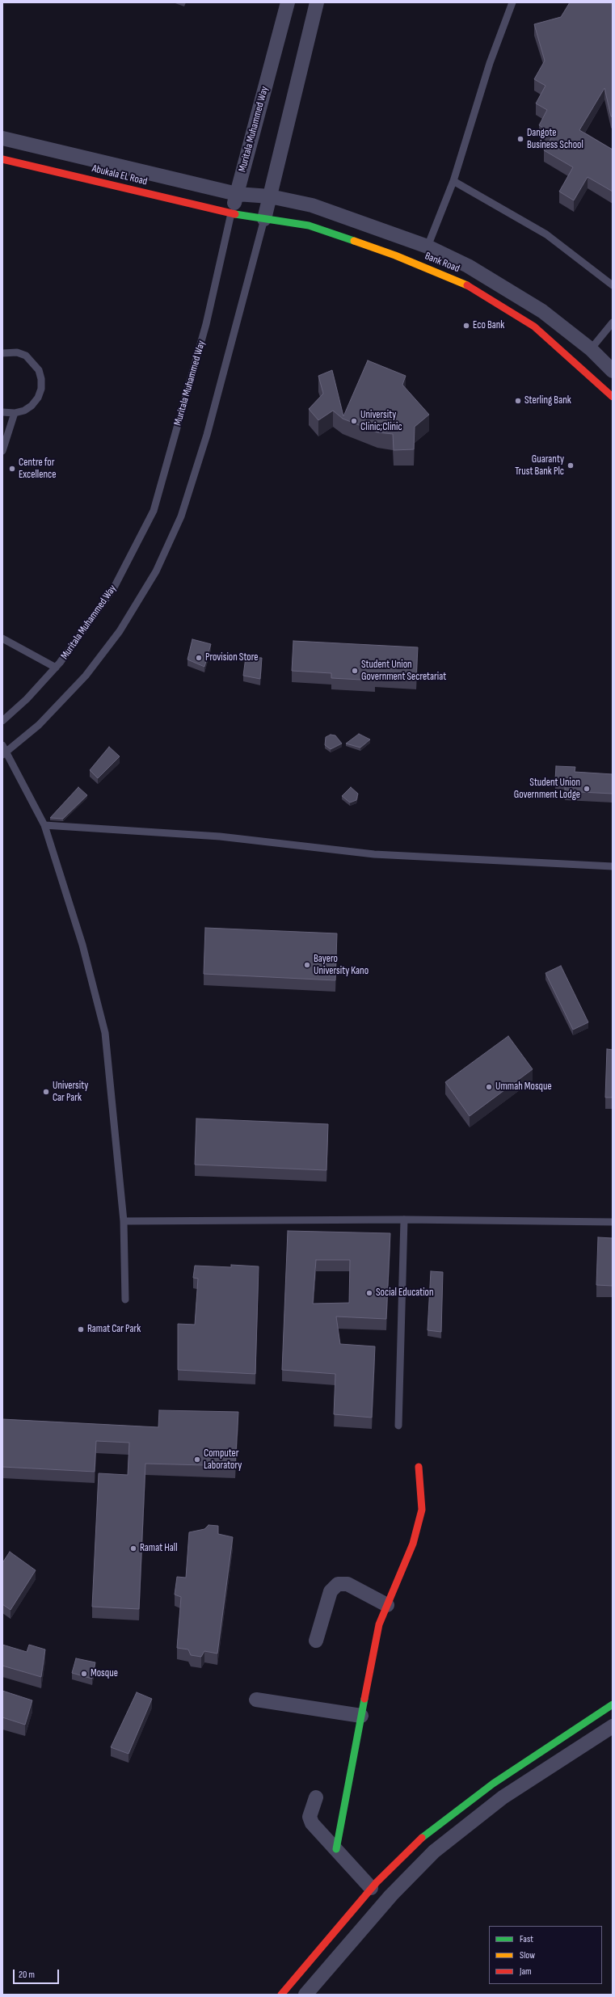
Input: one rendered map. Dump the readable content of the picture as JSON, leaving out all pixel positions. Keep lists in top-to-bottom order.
{
  "streets": {
    "street": ["Muritala Muhammed Way", "Abukala EL Road", "Bank Road"]
  },
  "crossings": [
    ["Muritala Muhammed Way", "Abukala EL Road"],
    ["Muritala Muhammed Way", "Bank Road"],
    ["Abukala EL Road", "Bank Road"]
  ],
  "places": [
    "Dangote Business School",
    "Eco Bank",
    "Sterling Bank",
    "University Clinic;Clinic",
    "Guaranty Trust Bank Plc",
    "Centre for Excellence",
    "Provision Store",
    "Student Union Government Secretariat",
    "Student Union Government Lodge",
    "Bayero University Kano",
    "Ummah Mosque",
    "University Car Park",
    "Social Education",
    "Ramat Car Park",
    "Computer Laboratory",
    "Ramat Hall",
    "Mosque"
  ],
  "legend": ["Fast", "Slow", "Jam"],
  "scale_bar": "20 m"
}
